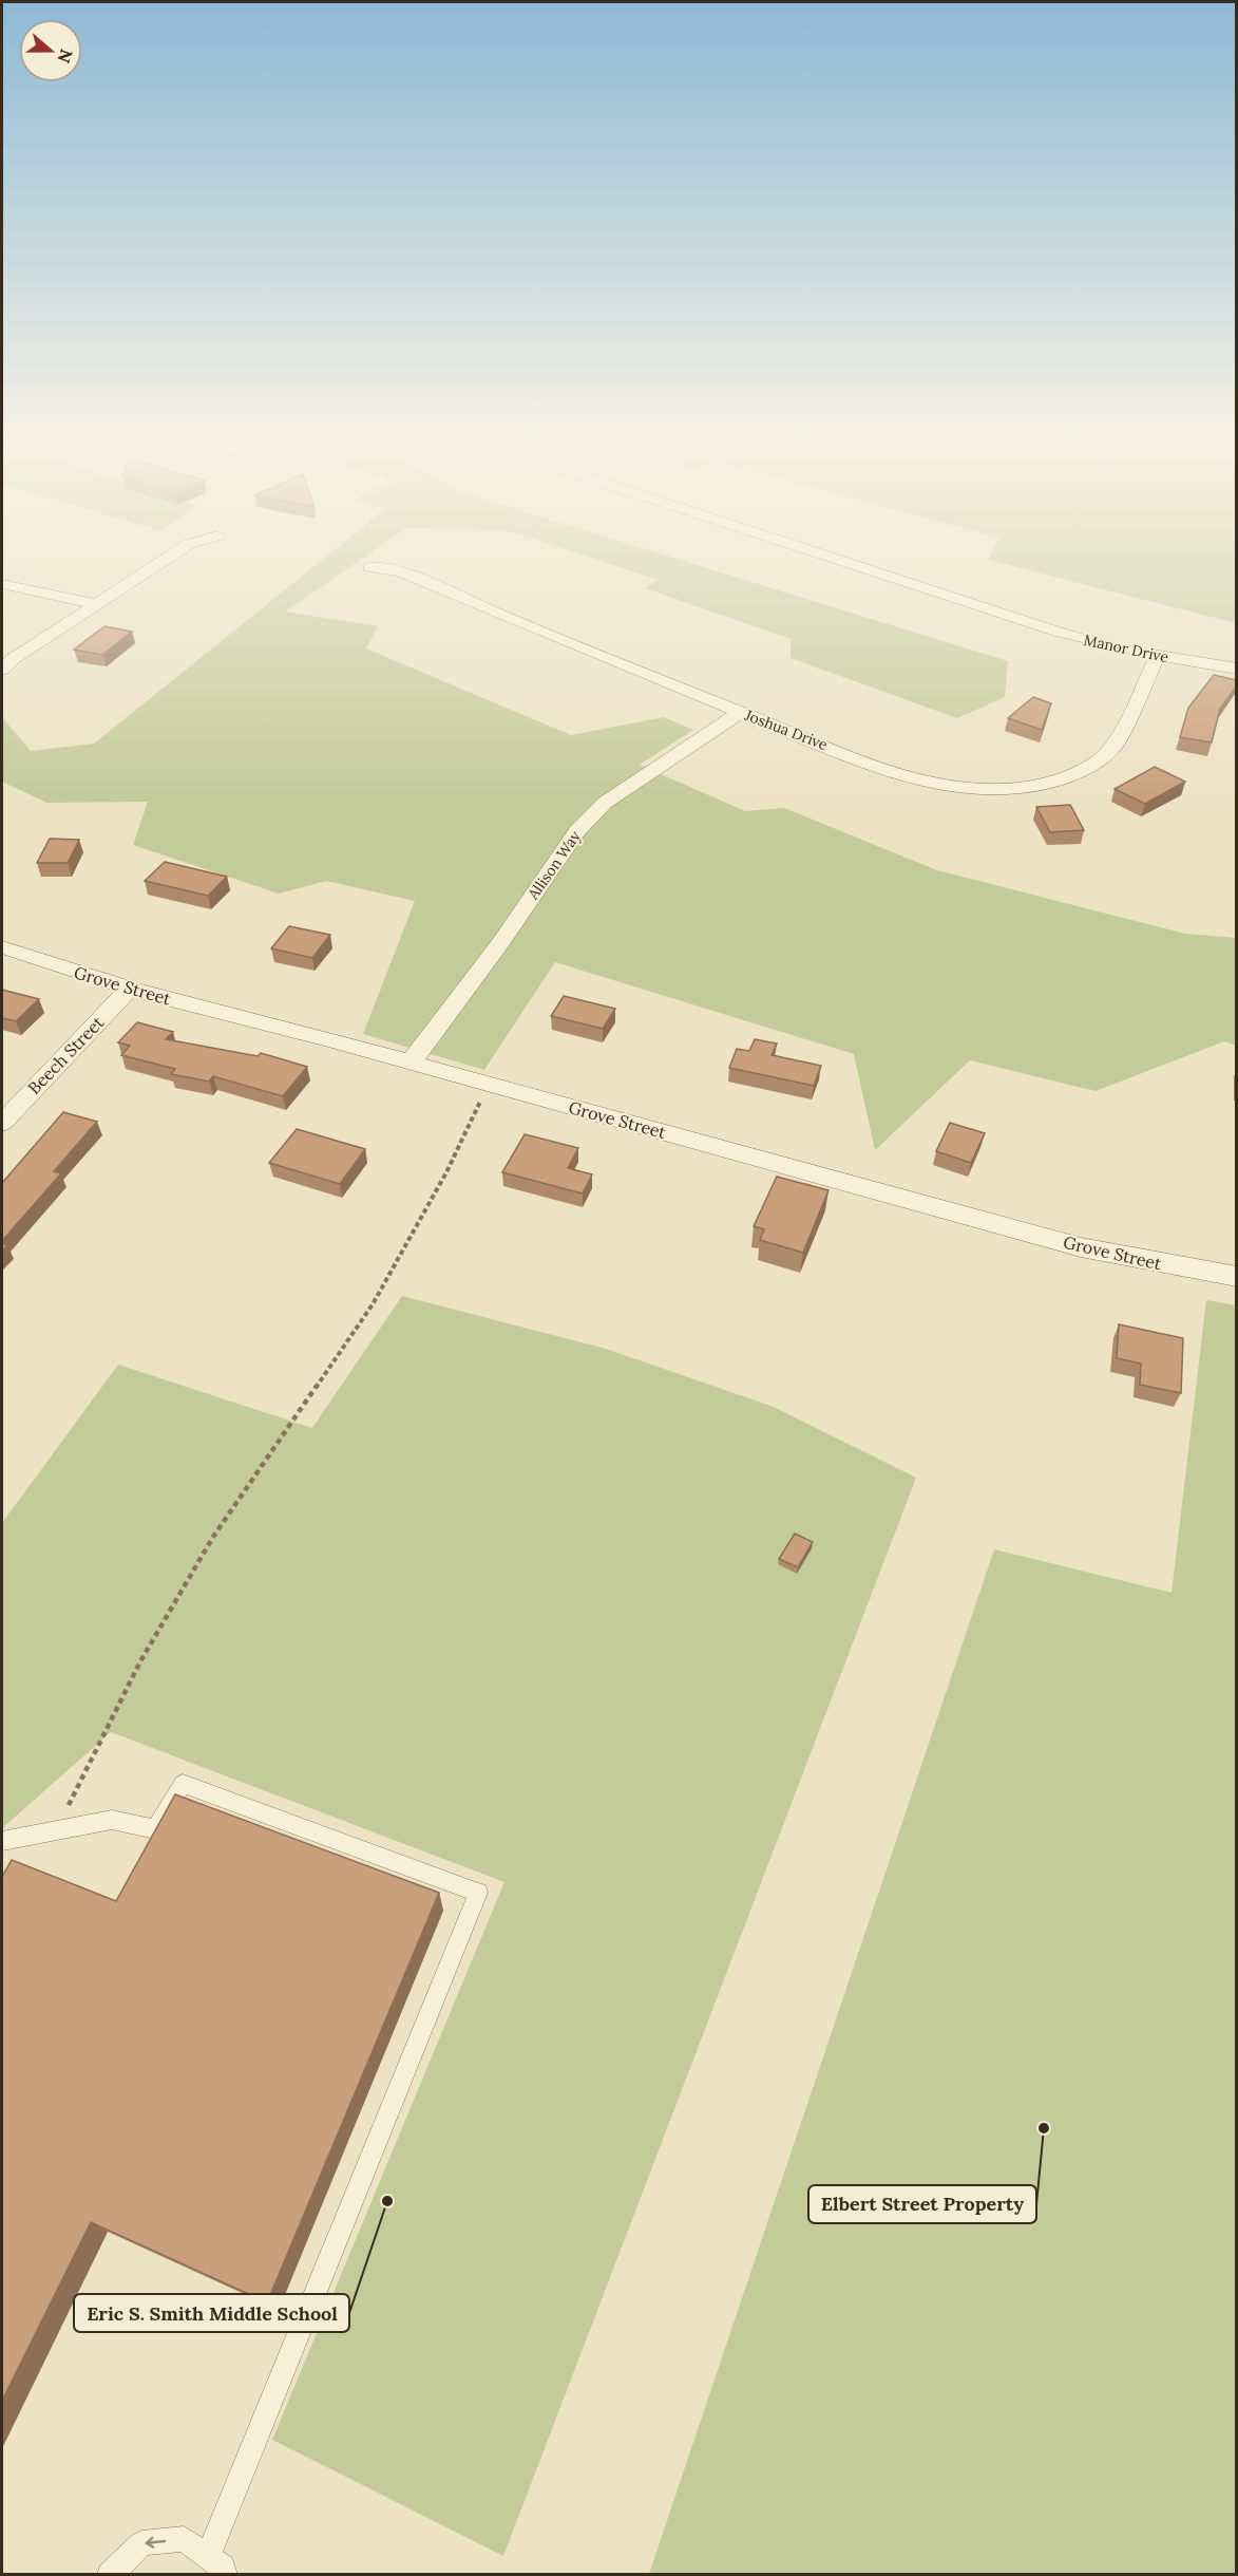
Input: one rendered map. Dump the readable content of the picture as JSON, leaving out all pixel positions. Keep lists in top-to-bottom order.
{
  "streets": {
    "street": [
      "Manor Drive",
      "Joshua Drive",
      "Allison Way",
      "Grove Street",
      "Beech Street"
    ]
  },
  "crossings": [
    ["Manor Drive", "Joshua Drive"],
    ["Joshua Drive", "Allison Way"],
    ["Allison Way", "Grove Street"],
    ["Grove Street", "Beech Street"]
  ],
  "places": ["Elbert Street Property", "Eric S. Smith Middle School"],
  "north": "right"
}
